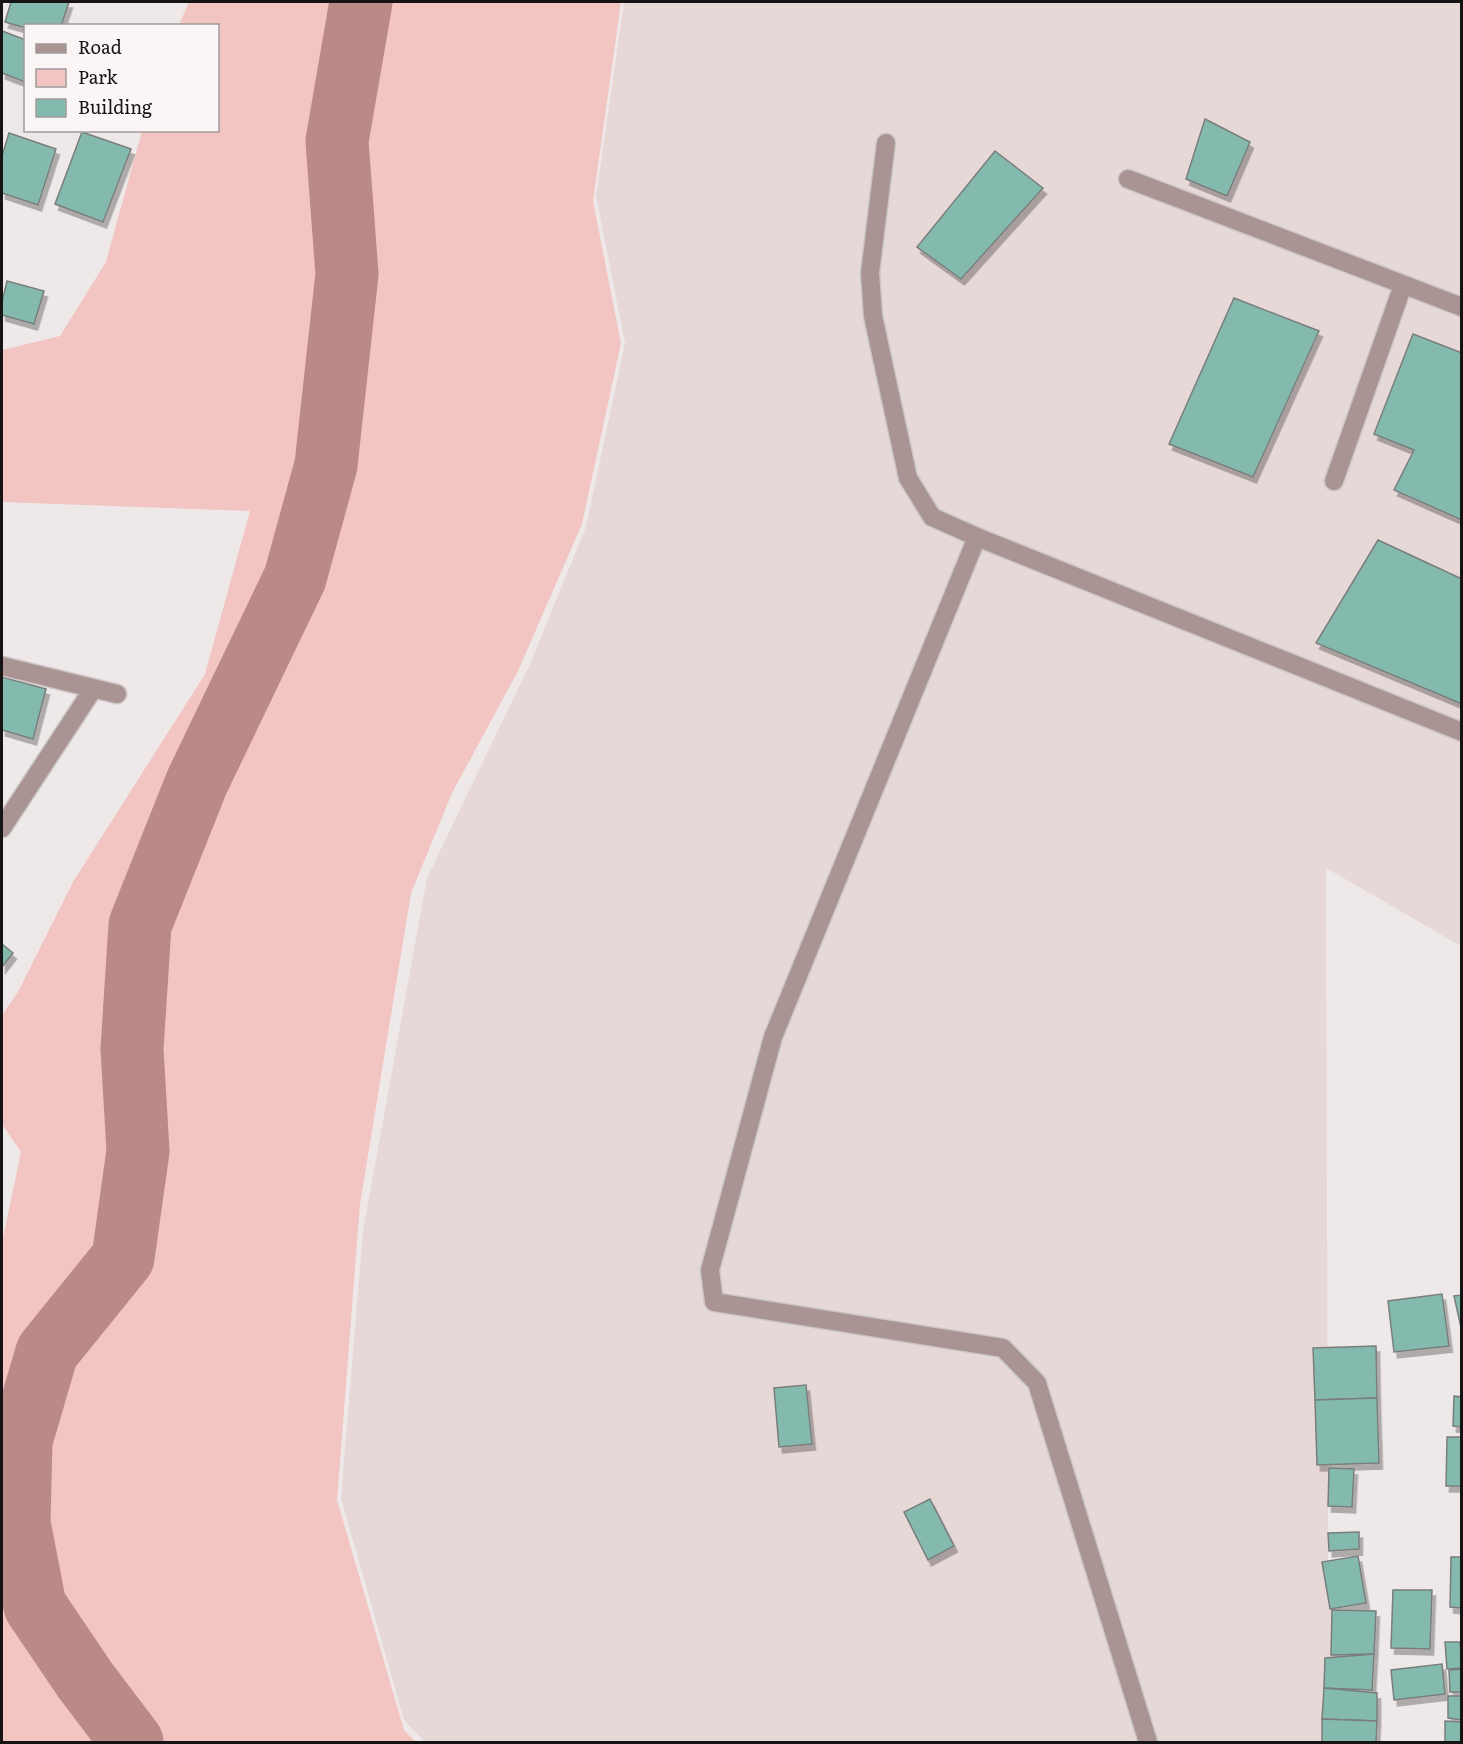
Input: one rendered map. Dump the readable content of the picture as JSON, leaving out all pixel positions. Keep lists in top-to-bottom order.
{
  "legend": ["Road", "Park", "Building"]
}
